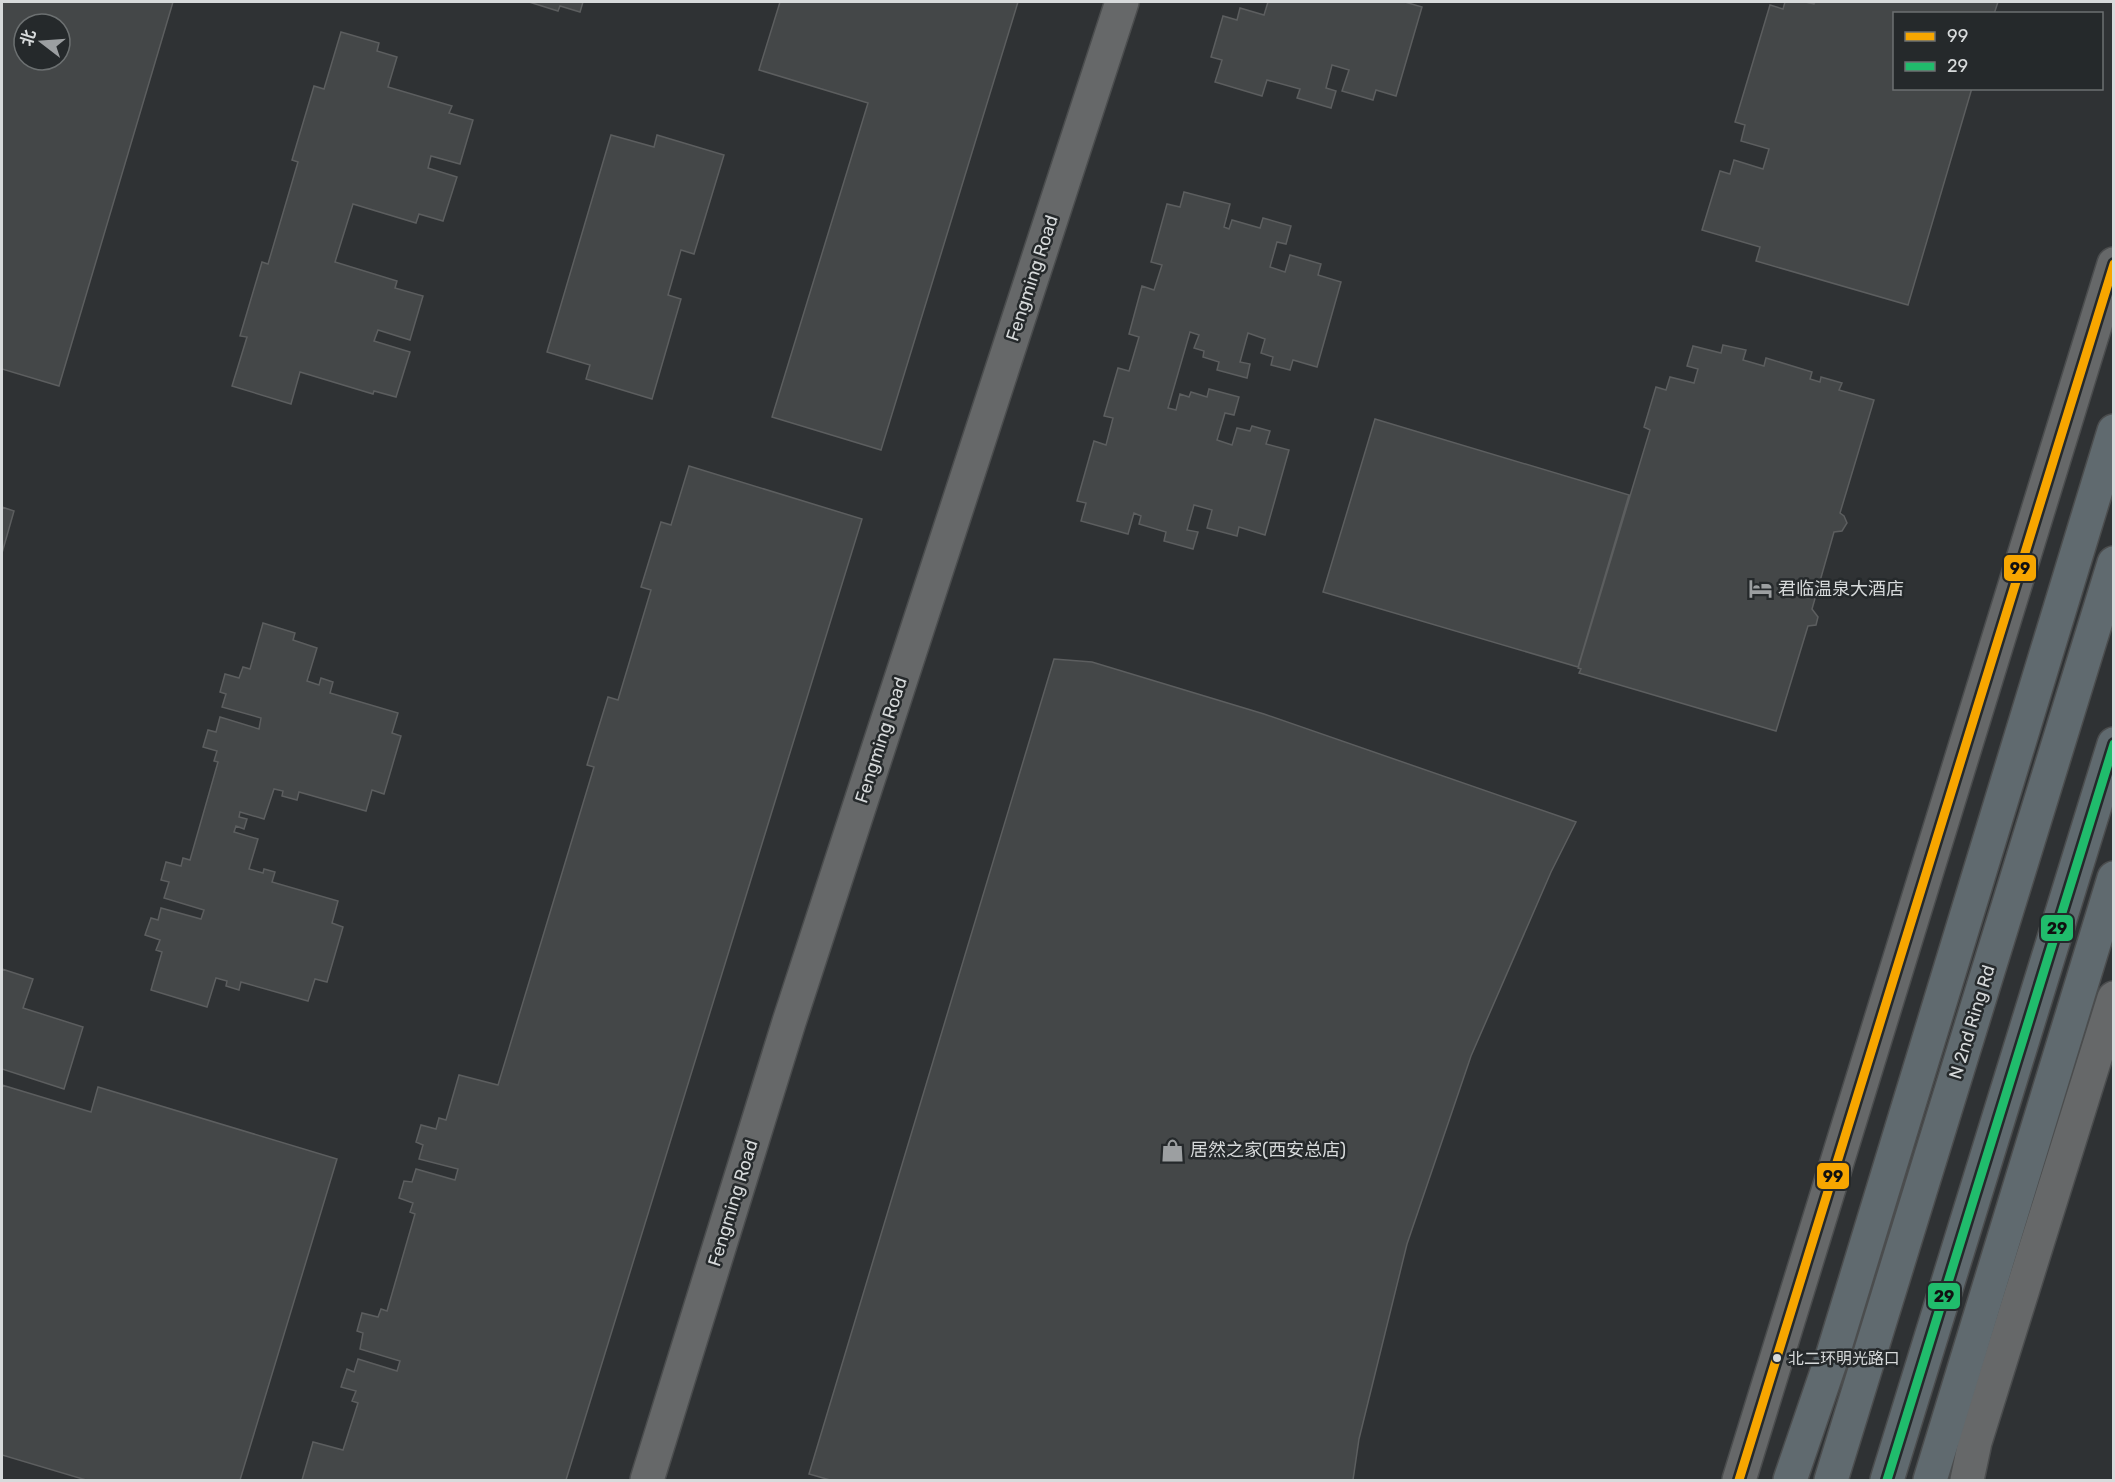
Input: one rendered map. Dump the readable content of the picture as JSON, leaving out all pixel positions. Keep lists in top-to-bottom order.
{
  "streets": {
    "highway": ["N 2nd Ring Rd"],
    "main road": ["Fengming Road"]
  },
  "places": {
    "hotel": ["君临温泉大酒店"],
    "shop": ["居然之家(西安总店)"],
    "other": ["北二环明光路口"]
  },
  "lines": ["transit line 99", "transit line 29"],
  "legend": ["99", "29"],
  "north": "left"
}
